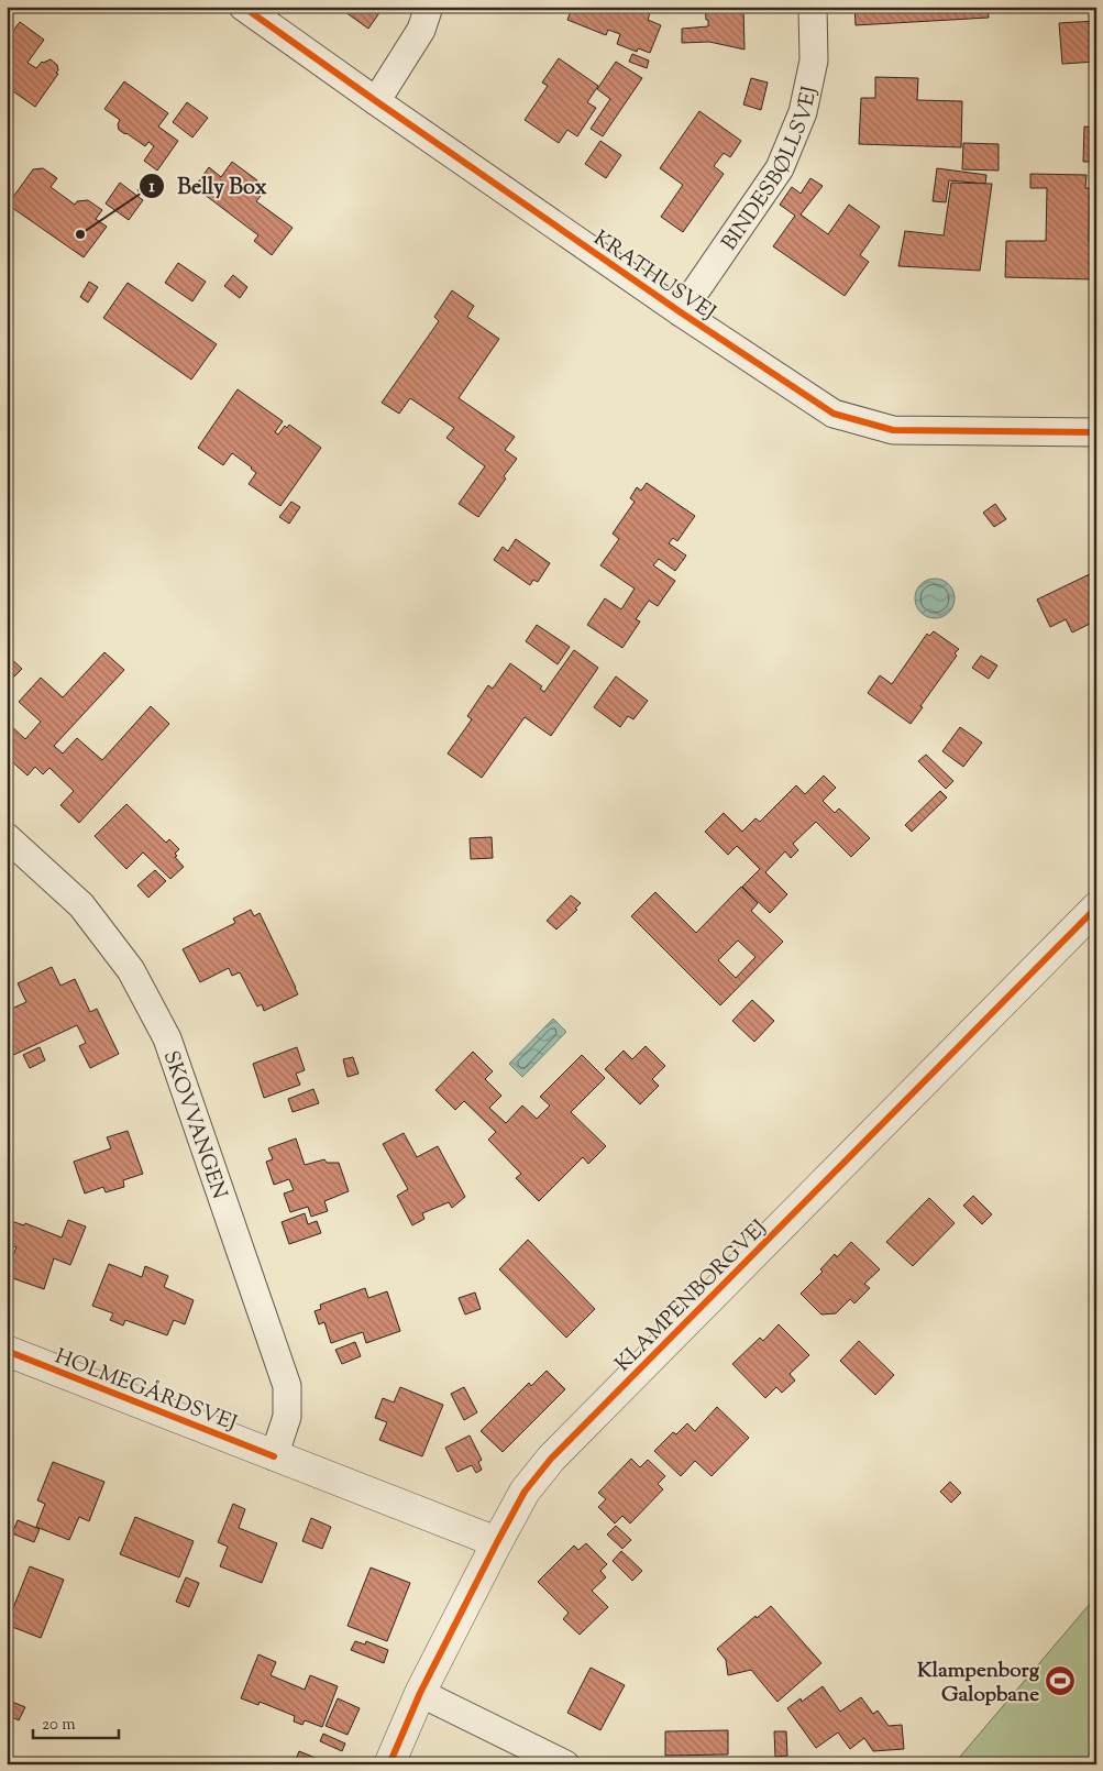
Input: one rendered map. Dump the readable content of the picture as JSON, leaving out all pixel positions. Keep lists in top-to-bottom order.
{
  "streets": {
    "street": [
      "BINDESBØLLSVEJ",
      "KRATHUSVEJ",
      "SKOVVANGEN",
      "KLAMPENBORGVEJ",
      "HOLMEGÅRDSVEJ"
    ]
  },
  "crossings": [
    ["BINDESBØLLSVEJ", "KRATHUSVEJ"],
    ["SKOVVANGEN", "HOLMEGÅRDSVEJ"],
    ["KLAMPENBORGVEJ", "HOLMEGÅRDSVEJ"]
  ],
  "places": {
    "other": ["Belly Box"],
    "sports": ["Klampenborg Galopbane"]
  },
  "scale_bar": "20 m"
}
